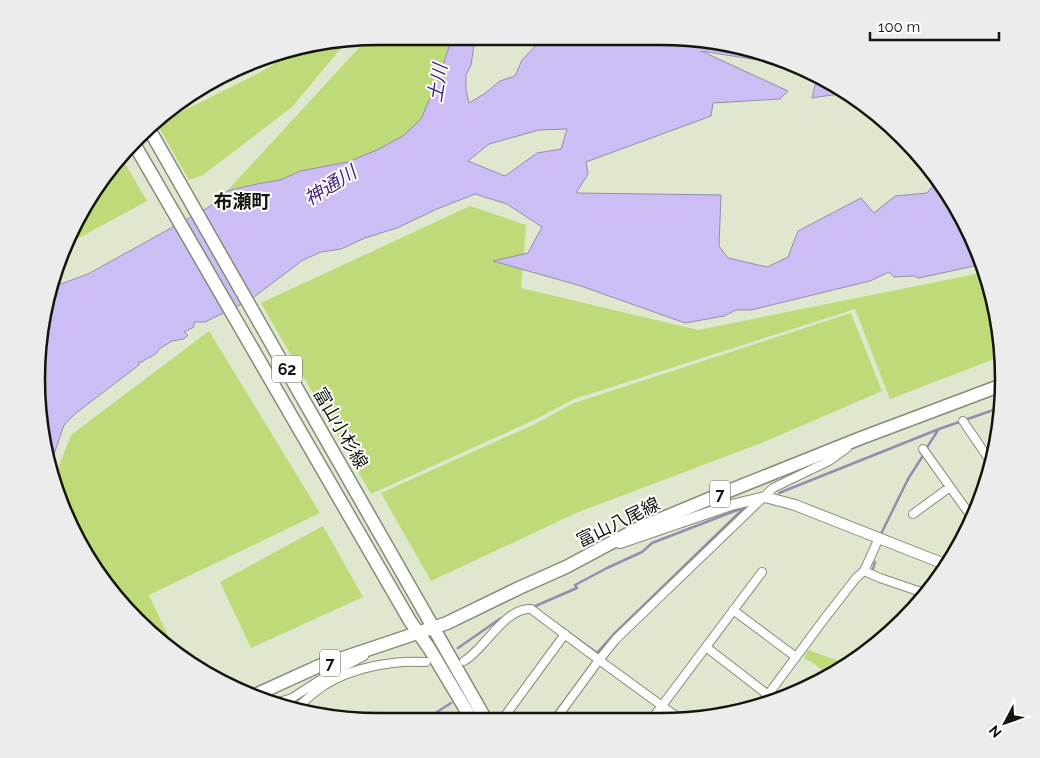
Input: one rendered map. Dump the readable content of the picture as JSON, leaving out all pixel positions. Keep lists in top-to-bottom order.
{
  "streets": {
    "main road": [
      "62",
      "富山小杉線",
      "7",
      "富山八尾線"
    ]
  },
  "crossings": [
    ["62", "富山八尾線"],
    ["富山小杉線", "富山八尾線"]
  ],
  "districts": ["布瀬町"],
  "water": ["土川", "神通川"],
  "scale_bar": "100 m",
  "north": "bottom left"
}
